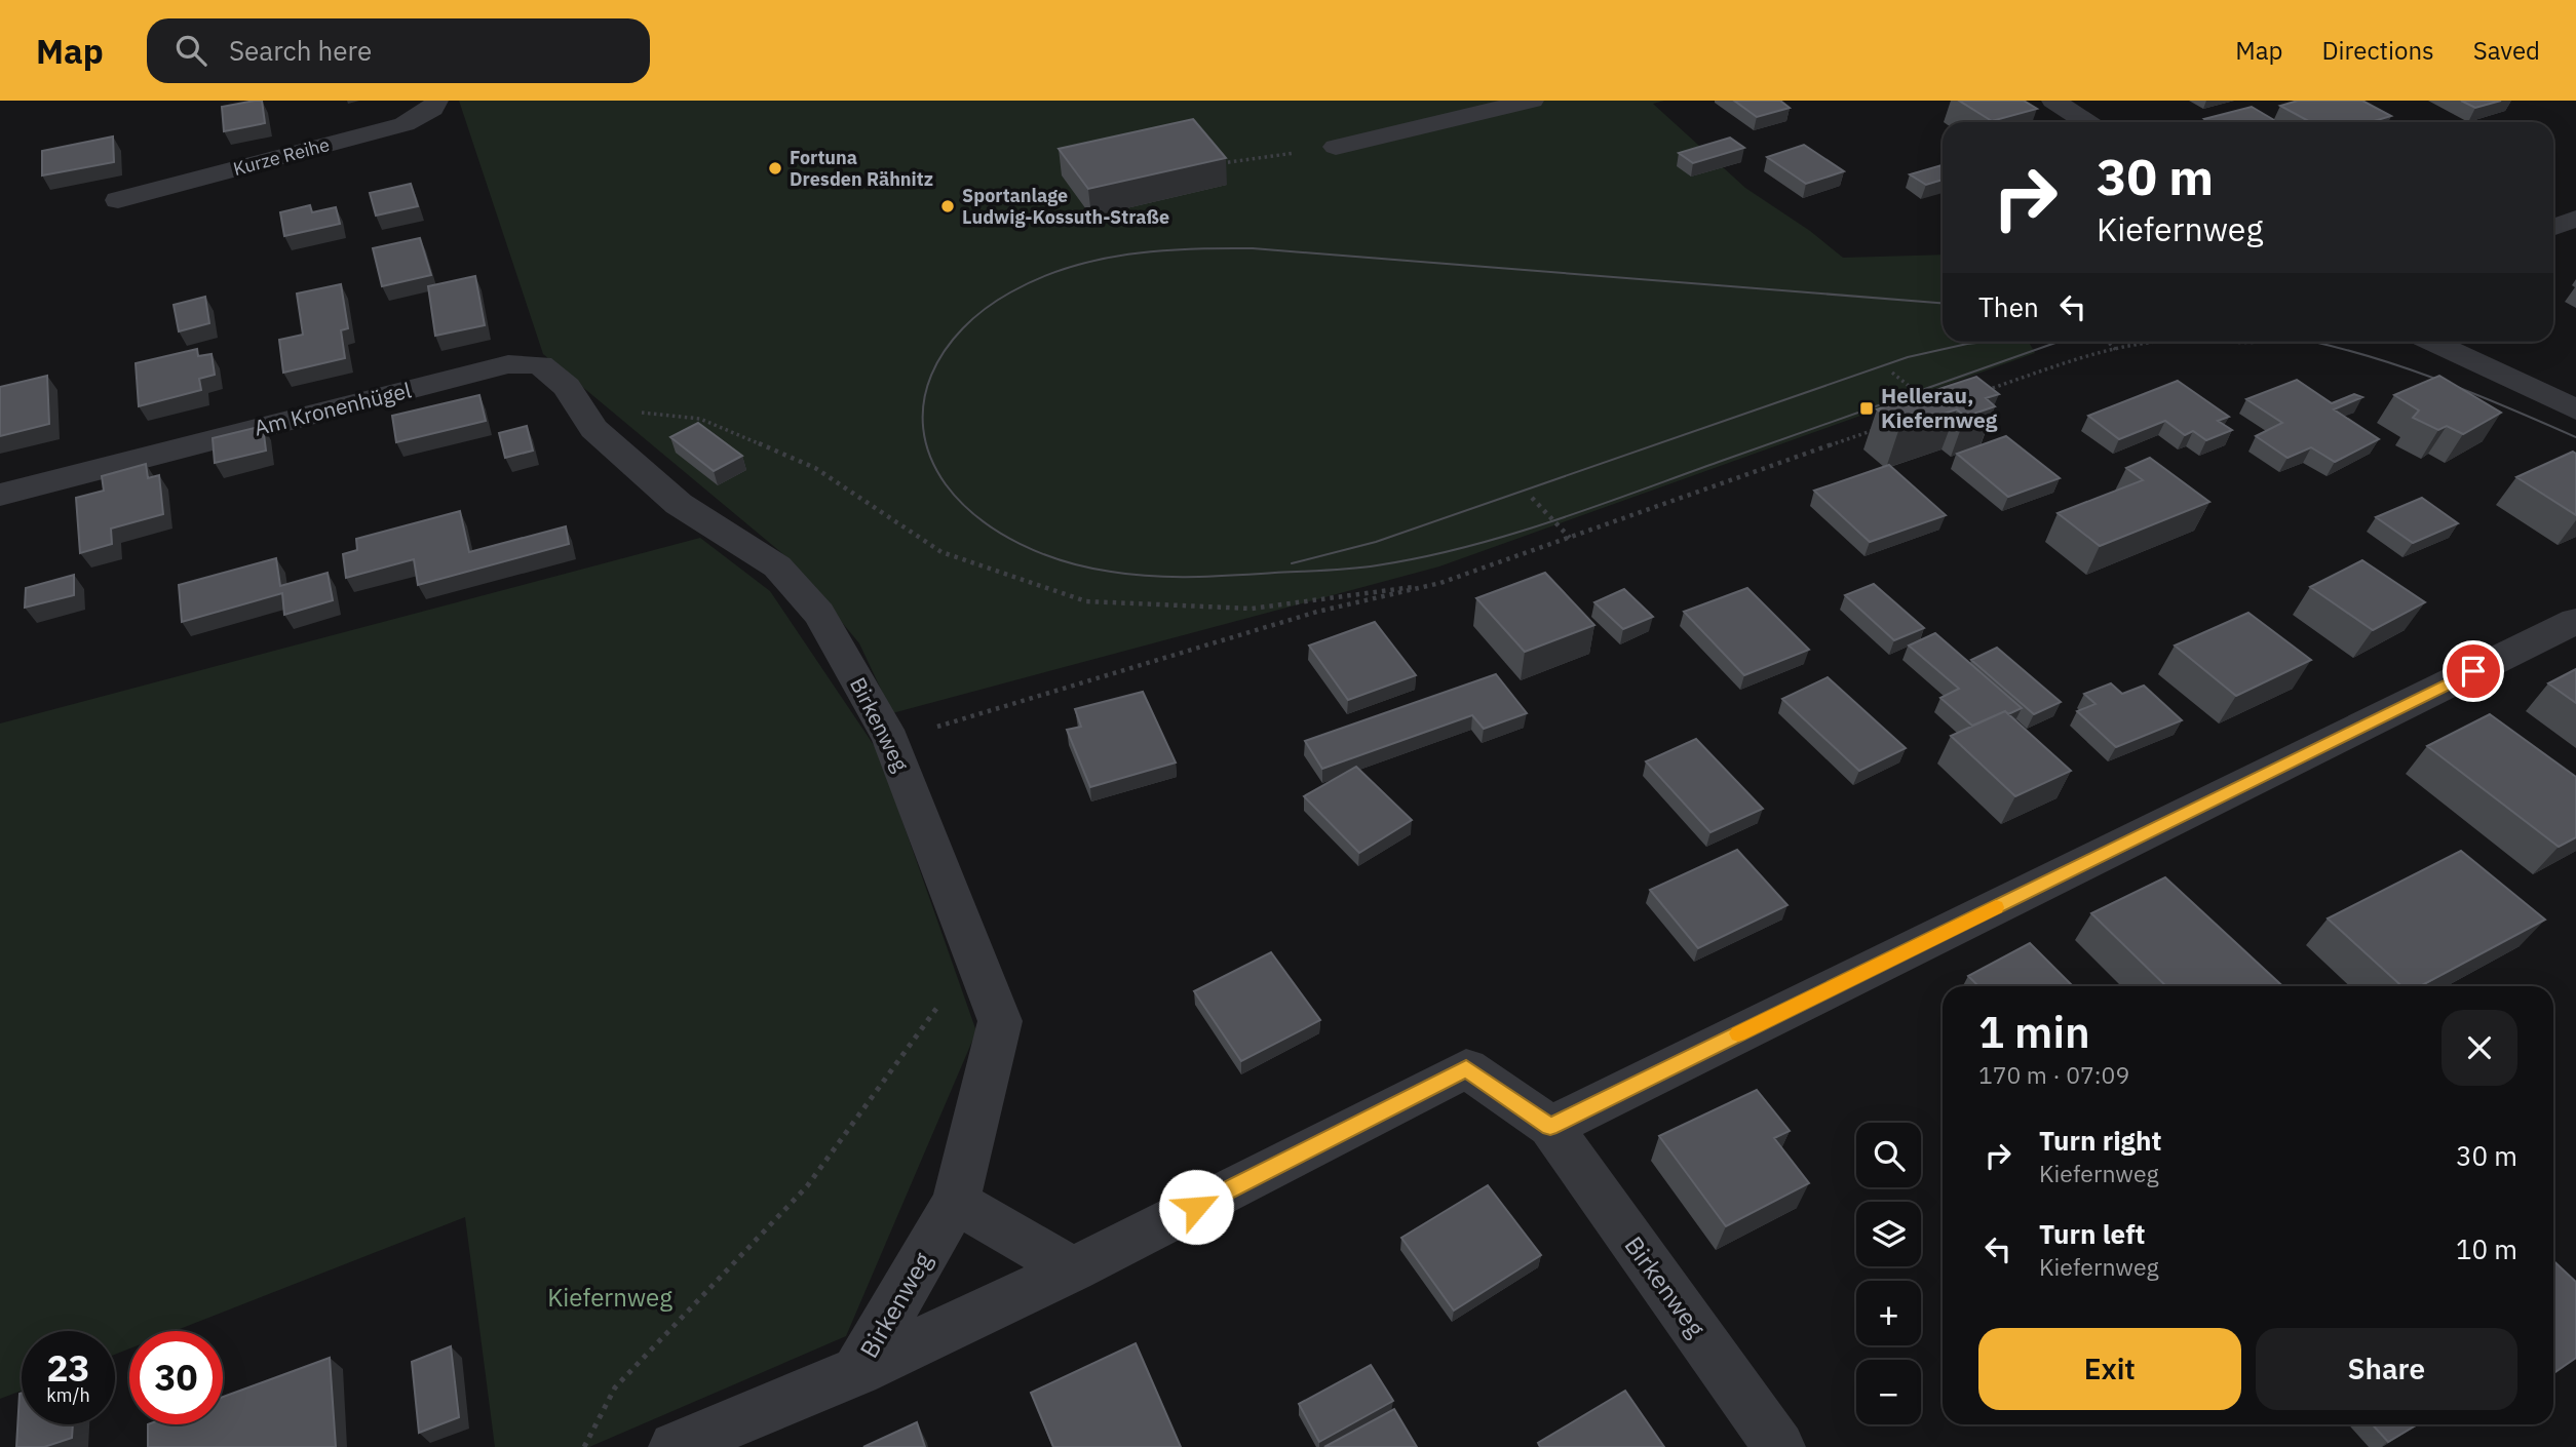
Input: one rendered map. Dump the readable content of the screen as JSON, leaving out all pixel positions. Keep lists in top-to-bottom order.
{
  "streets": {
    "street": ["Kurze Reihe", "Am Kronenhügel", "Birkenweg"]
  },
  "crossings": [
    ["Am Kronenhügel", "Birkenweg"]
  ],
  "parks": ["Kiefernweg"],
  "places": {
    "other": ["Fortuna Dresden Rähnitz", "Sportanlage Ludwig-Kossuth-Straße"],
    "transit": ["Hellerau, Kiefernweg"]
  },
  "page": {
    "header": "Map",
    "search": "Search here",
    "nav": ["Map", "Directions", "Saved"],
    "turn": ["30 m", "Kiefernweg"],
    "then": "Then",
    "heading": ["1 min", "170 m · 07:09"],
    "list": [
      {
        "name": "Turn right",
        "note": "Kiefernweg",
        "value": "30 m"
      },
      {
        "name": "Turn left",
        "note": "Kiefernweg",
        "value": "10 m"
      }
    ],
    "map_buttons": ["+", "−"],
    "buttons": ["Exit", "Share"],
    "speed": "23 km/h",
    "limit": "30"
  }
}
